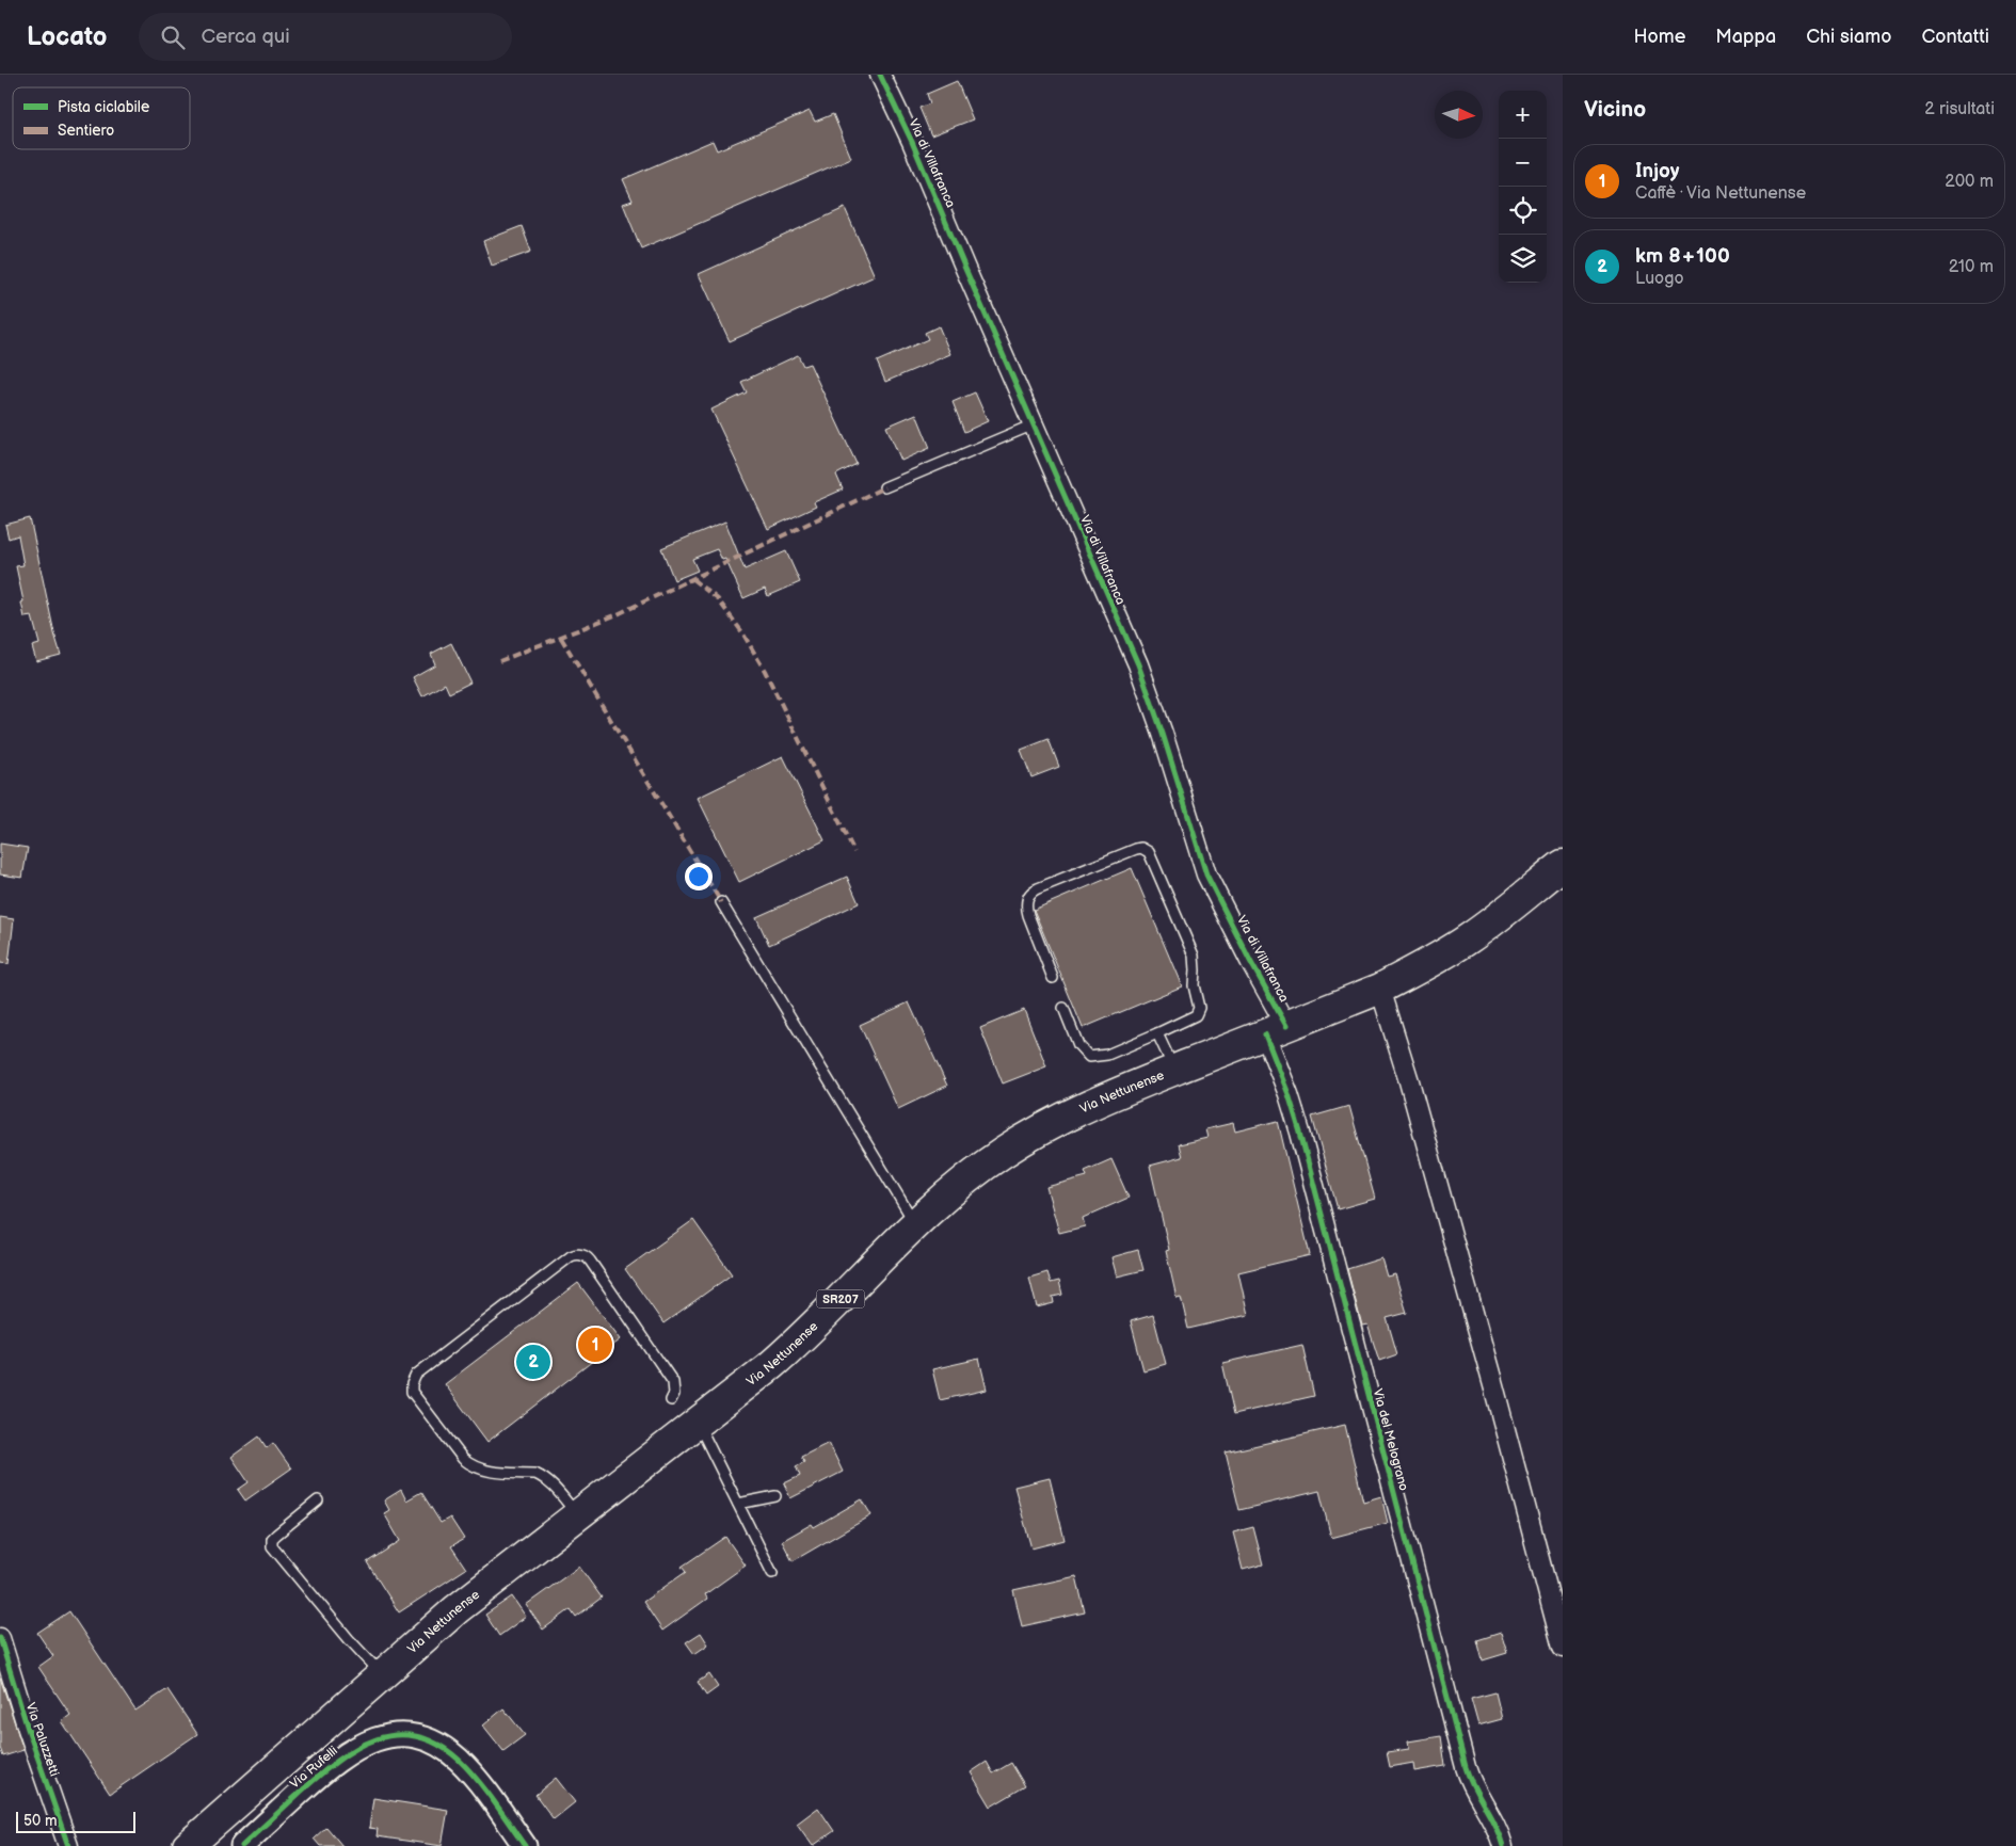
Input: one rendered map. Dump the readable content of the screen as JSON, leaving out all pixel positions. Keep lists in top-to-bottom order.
{
  "streets": {
    "main road": ["Via Nettunense", "SR207"],
    "street": [
      "Via di Villafranca",
      "Via del Melograno",
      "Via Paluzzetti",
      "Via Rufelli"
    ]
  },
  "crossings": [
    ["Via di Villafranca", "Via Nettunense"],
    ["Via di Villafranca", "Via del Melograno"],
    ["Via Nettunense", "Via del Melograno"]
  ],
  "legend": ["Pista ciclabile", "Sentiero"],
  "scale_bar": "50 m",
  "north": "right",
  "page": {
    "header": "Locato",
    "search": "Cerca qui",
    "nav": [
      "Home",
      "Mappa",
      "Chi siamo",
      "Contatti"
    ],
    "heading": ["Vicino", "2 risultati"],
    "map_buttons": ["+", "−"],
    "list": [
      {
        "mark": "1",
        "name": "Injoy",
        "note": "Caffè · Via Nettunense",
        "value": "200 m"
      },
      {
        "mark": "2",
        "name": "km 8+100",
        "note": "Luogo",
        "value": "210 m"
      }
    ],
    "pins": ["1", "2"],
    "scale": "50 m"
  }
}
